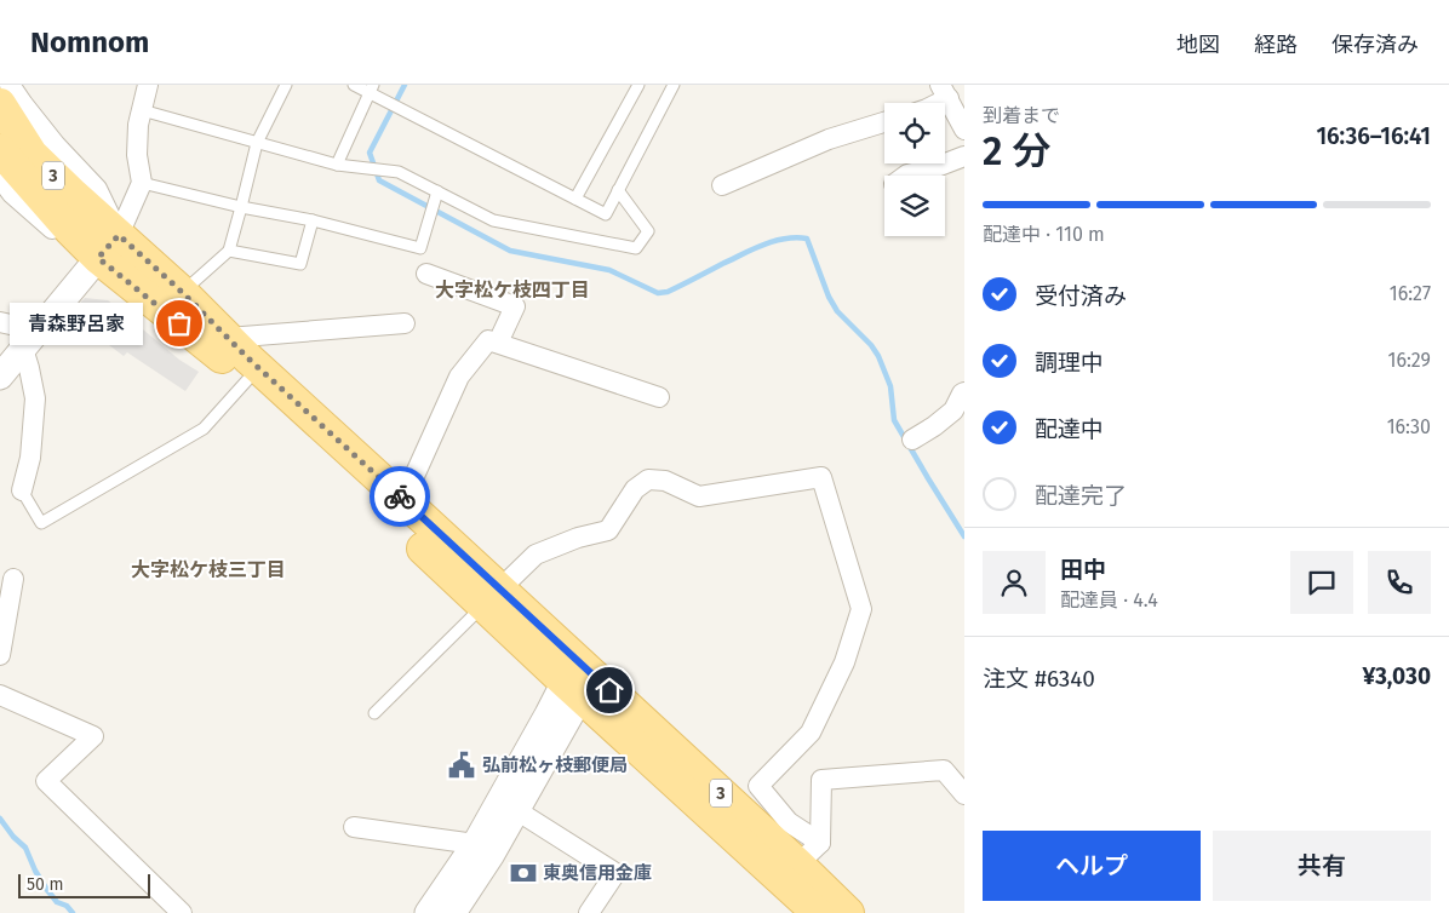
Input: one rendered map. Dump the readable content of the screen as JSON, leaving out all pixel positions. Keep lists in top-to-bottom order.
{
  "streets": {
    "main road": ["3"]
  },
  "districts": ["大字松ケ枝四丁目", "大字松ケ枝三丁目"],
  "places": {
    "other": ["青森野呂家"],
    "public building": ["弘前松ヶ枝郵便局"],
    "bank": ["東奥信用金庫"]
  },
  "scale_bar": "50 m",
  "page": {
    "header": "Nomnom",
    "nav": ["地図", "経路", "保存済み"],
    "heading": ["2 分", "到着まで", "16:36–16:41"],
    "panel": [
      "田中",
      "配達員 · 4.4",
      "注文 #6340",
      "¥3,030"
    ],
    "bar": "配達中 · 110 m",
    "list": [
      ["受付済み", "16:27"],
      ["調理中", "16:29"],
      ["配達中", "16:30"],
      "配達完了"
    ],
    "bubble": "青森野呂家",
    "buttons": ["ヘルプ", "共有"],
    "scale": "50 m"
  }
}
